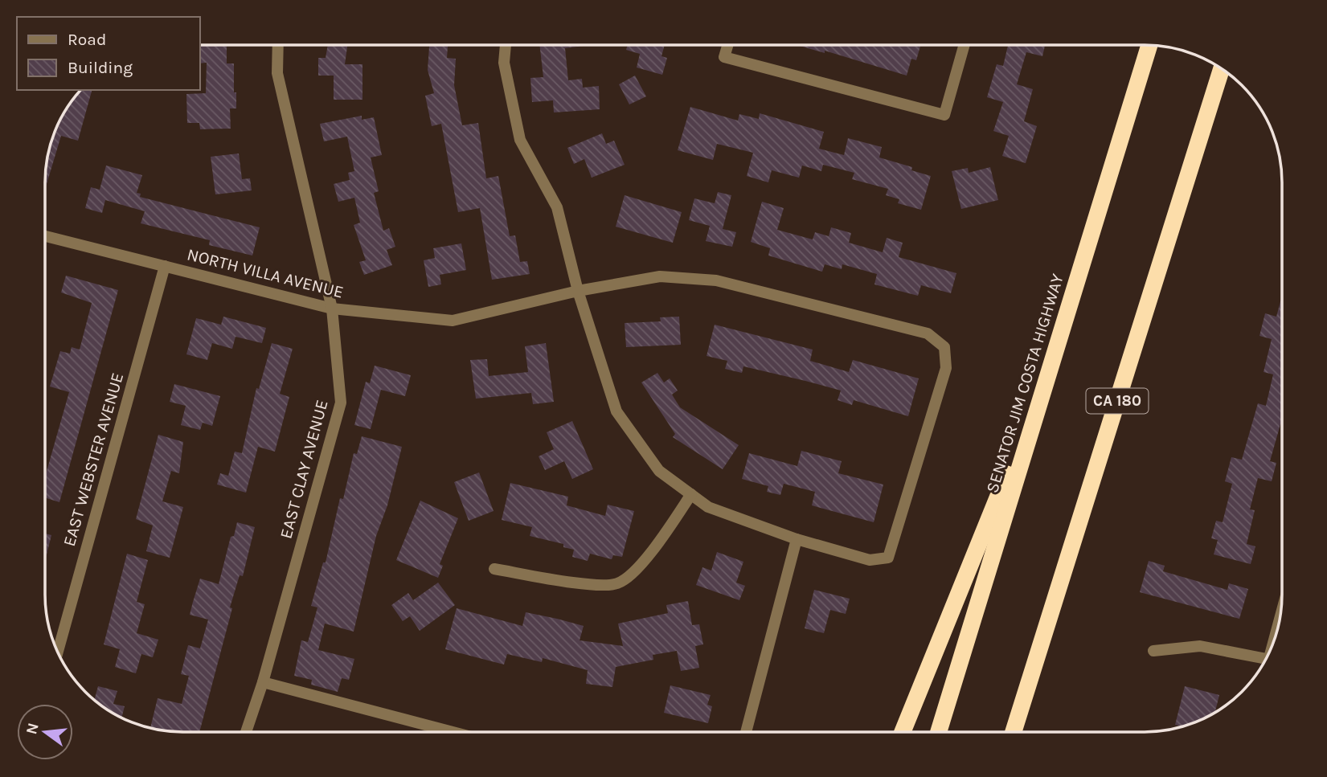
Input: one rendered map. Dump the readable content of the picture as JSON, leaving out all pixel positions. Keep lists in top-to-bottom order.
{
  "streets": {
    "highway": ["SENATOR JIM COSTA HIGHWAY", "CA 180"],
    "street": ["NORTH VILLA AVENUE", "EAST WEBSTER AVENUE", "EAST CLAY AVENUE"]
  },
  "crossings": [
    ["NORTH VILLA AVENUE", "EAST WEBSTER AVENUE"],
    ["NORTH VILLA AVENUE", "EAST CLAY AVENUE"]
  ],
  "legend": ["Road", "Building"],
  "north": "left"
}
